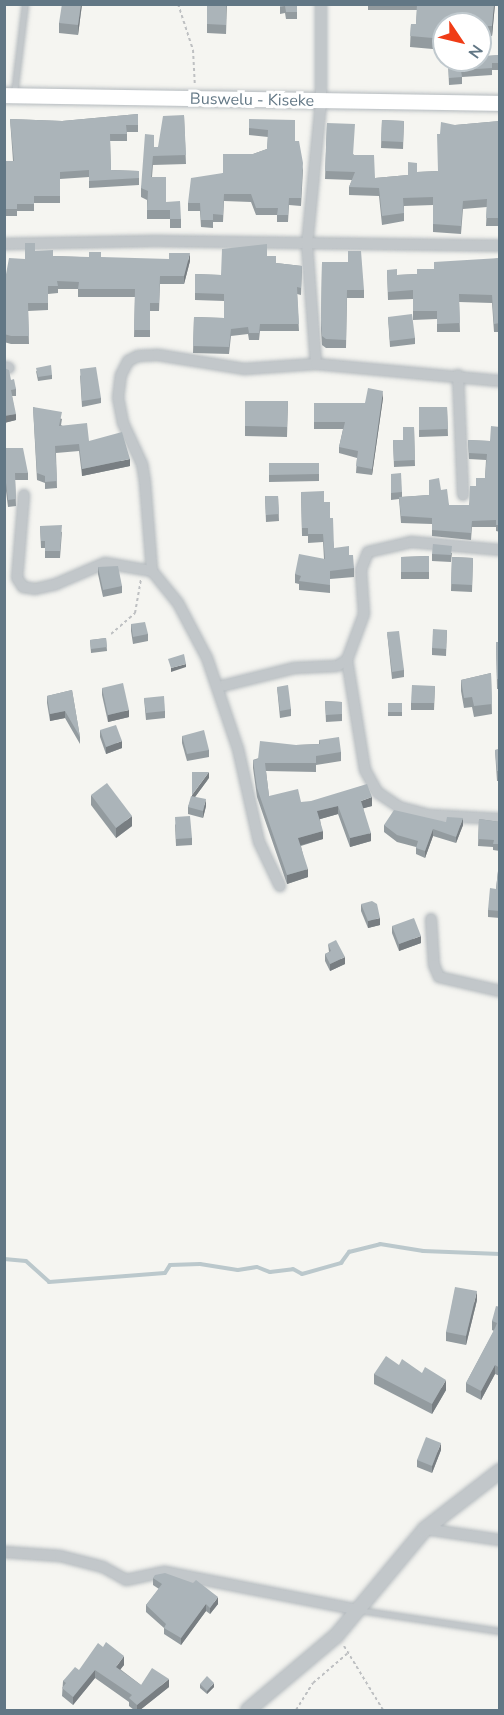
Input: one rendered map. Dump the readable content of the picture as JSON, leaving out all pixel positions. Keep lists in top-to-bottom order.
{
  "streets": {
    "main road": ["Buswelu - Kiseke"]
  },
  "north": "bottom right"
}
